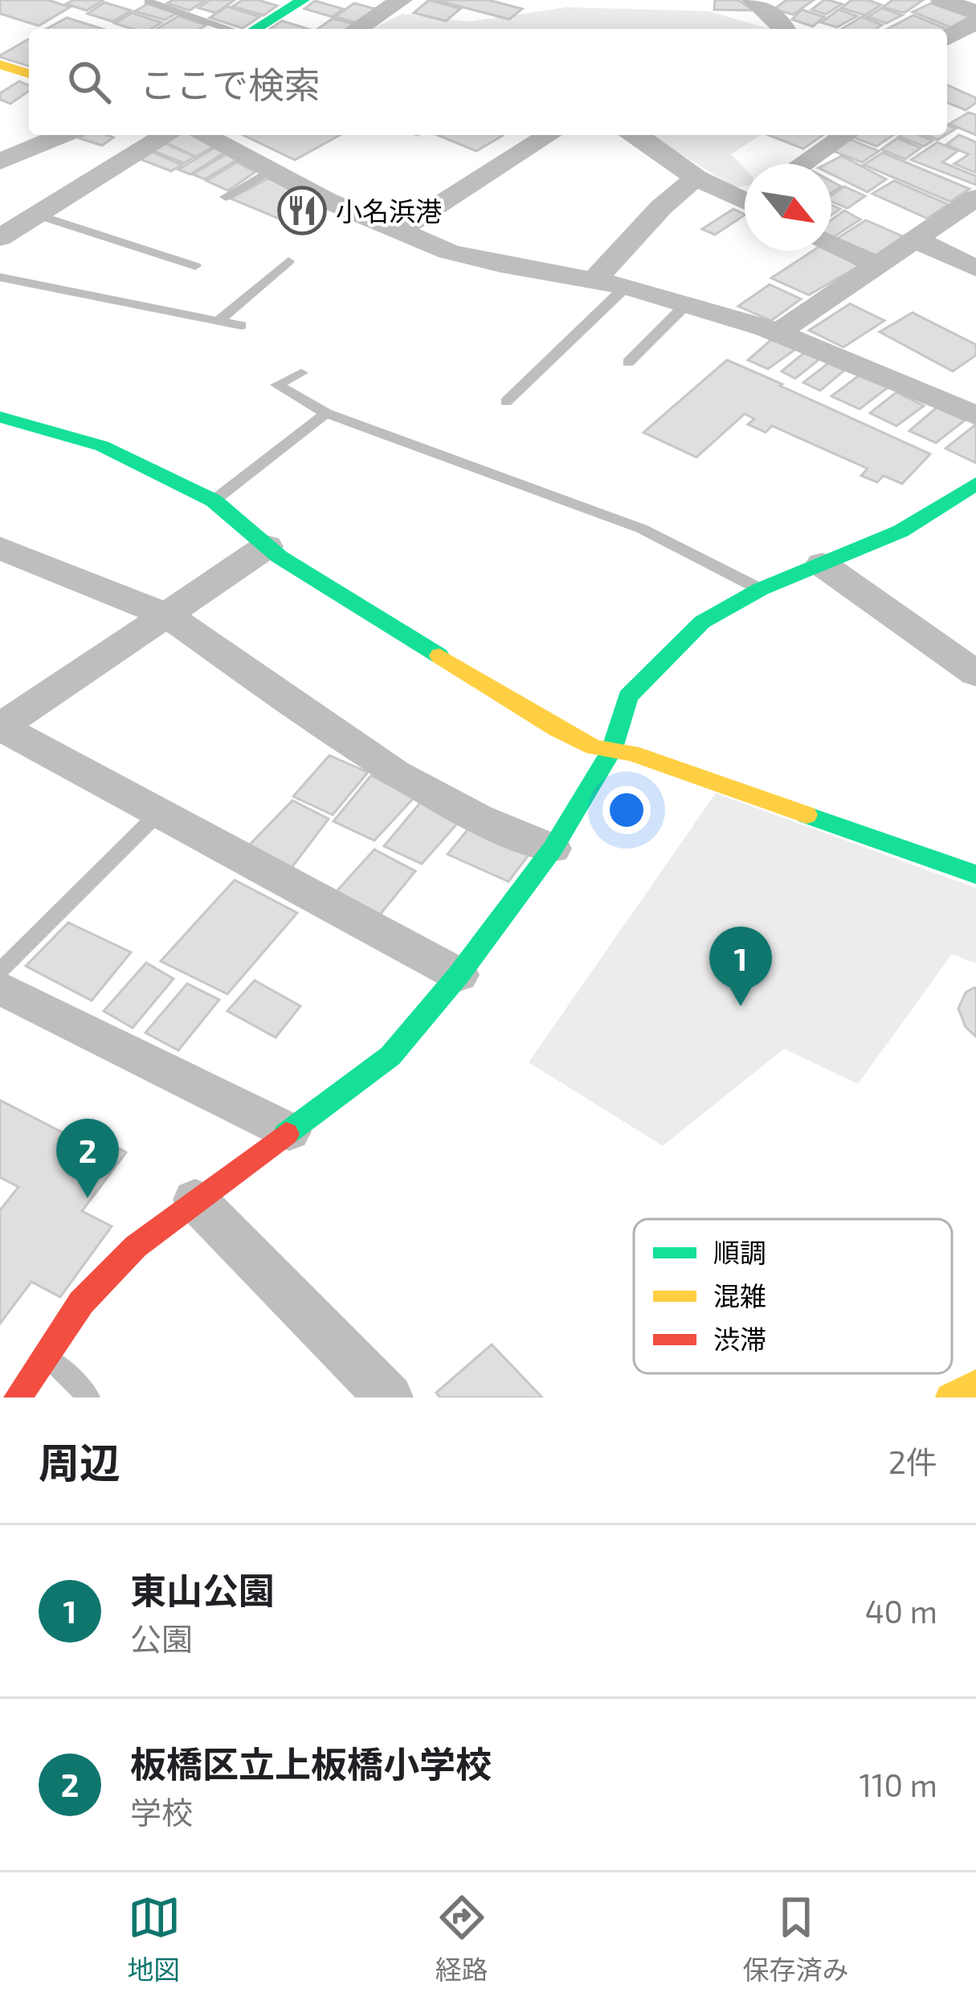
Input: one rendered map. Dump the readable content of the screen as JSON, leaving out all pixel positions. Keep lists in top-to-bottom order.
{
  "places": {
    "restaurant": ["小名浜港"]
  },
  "legend": ["順調", "混雑", "渋滞"],
  "north": "bottom right",
  "page": {
    "search": "ここで検索",
    "pins": ["1", "2"],
    "heading": ["周辺", "2件"],
    "list": [
      {
        "mark": "1",
        "name": "東山公園",
        "note": "公園",
        "value": "40 m"
      },
      {
        "mark": "2",
        "name": "板橋区立上板橋小学校",
        "note": "学校",
        "value": "110 m"
      }
    ],
    "nav": ["地図", "経路", "保存済み"]
  }
}
